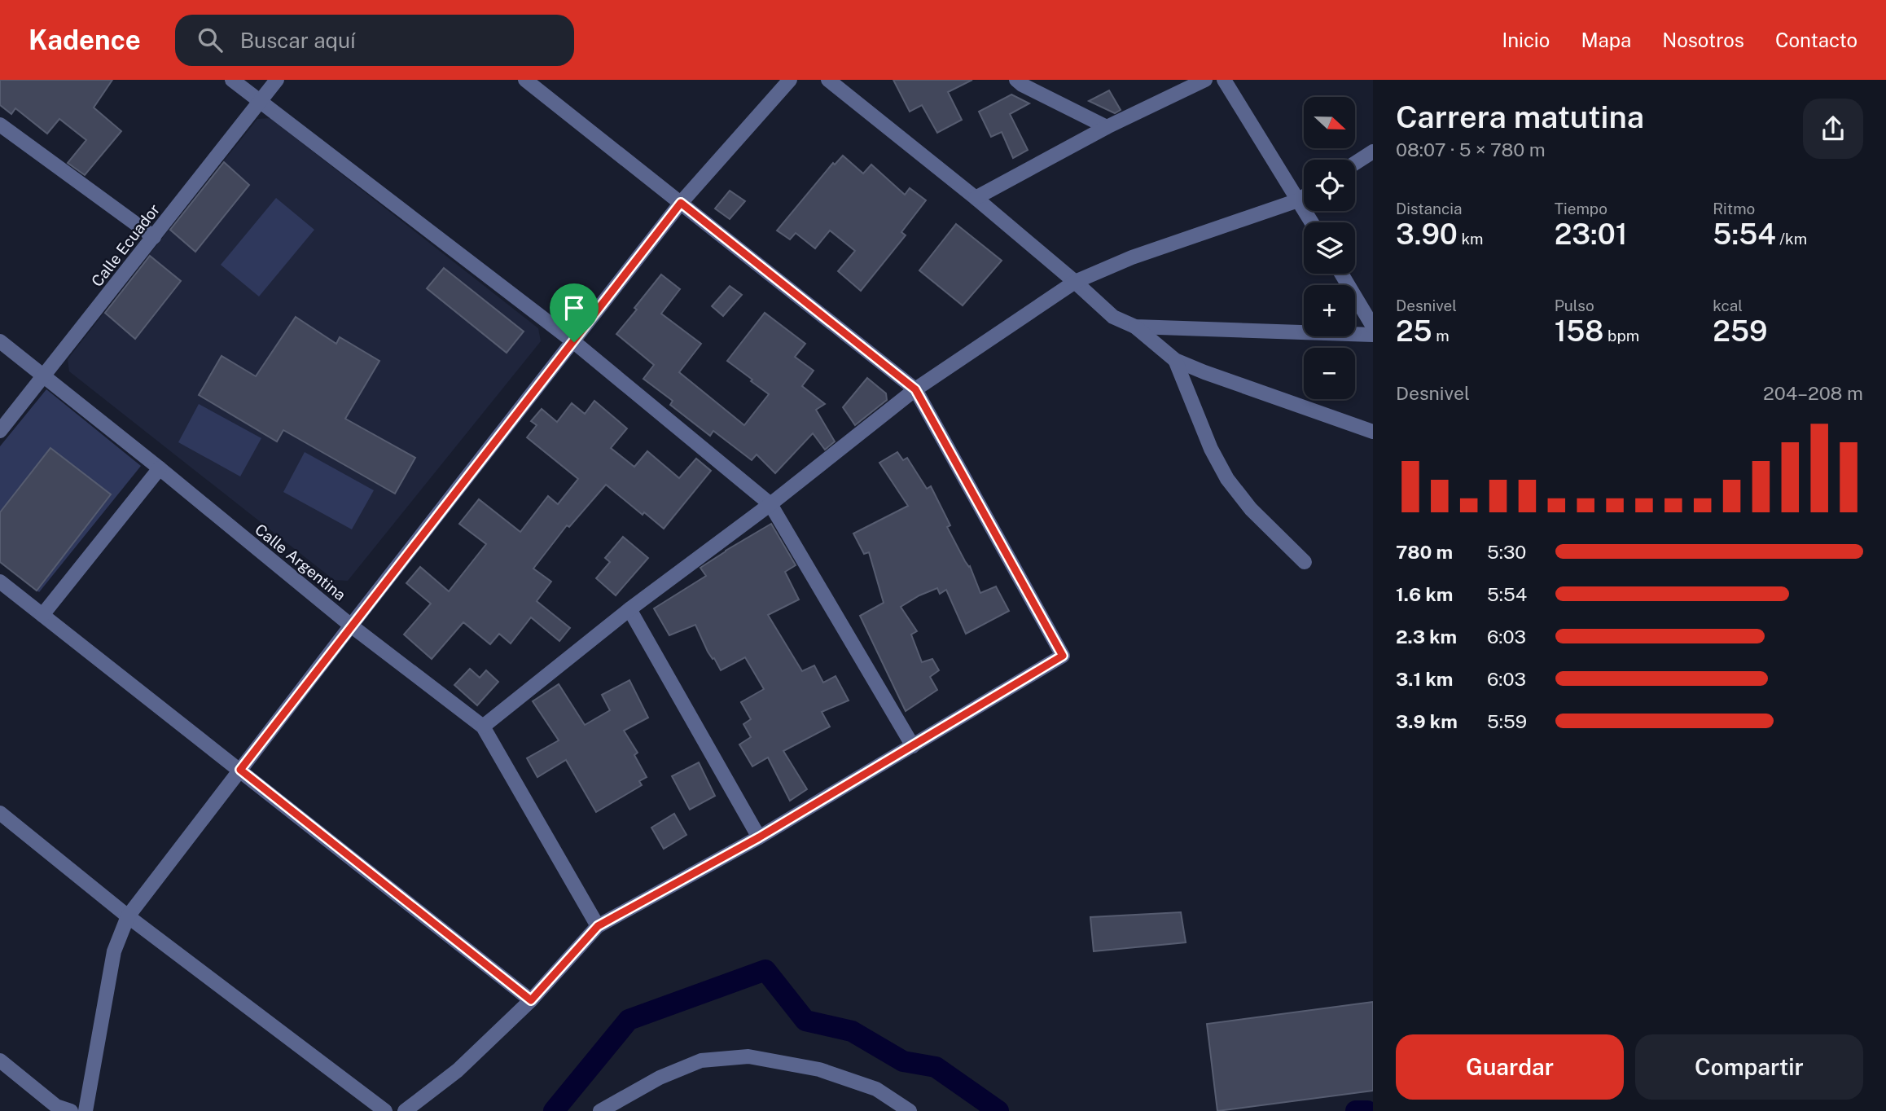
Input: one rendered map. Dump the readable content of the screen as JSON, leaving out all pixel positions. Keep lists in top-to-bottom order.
{
  "streets": {
    "street": ["Calle Ecuador", "Calle Argentina"]
  },
  "crossings": [
    ["Calle Ecuador", "Calle Argentina"]
  ],
  "north": "right",
  "page": {
    "header": "Kadence",
    "search": "Buscar aquí",
    "nav": [
      "Inicio",
      "Mapa",
      "Nosotros",
      "Contacto"
    ],
    "heading": ["Carrera matutina", "08:07 · 5 × 780 m"],
    "map_buttons": ["+", "−"],
    "stats": [
      ["Distancia", "3.90 km"],
      ["Tiempo", "23:01"],
      ["Ritmo", "5:54 /km"],
      ["Desnivel", "25 m"],
      ["Pulso", "158 bpm"],
      ["kcal", "259"]
    ],
    "chart": ["Desnivel", "204–208 m"],
    "list": [
      {
        "name": "780 m",
        "note": "5:30"
      },
      {
        "name": "1.6 km",
        "note": "5:54"
      },
      {
        "name": "2.3 km",
        "note": "6:03"
      },
      {
        "name": "3.1 km",
        "note": "6:03"
      },
      {
        "name": "3.9 km",
        "note": "5:59"
      }
    ],
    "buttons": ["Guardar", "Compartir"]
  }
}
